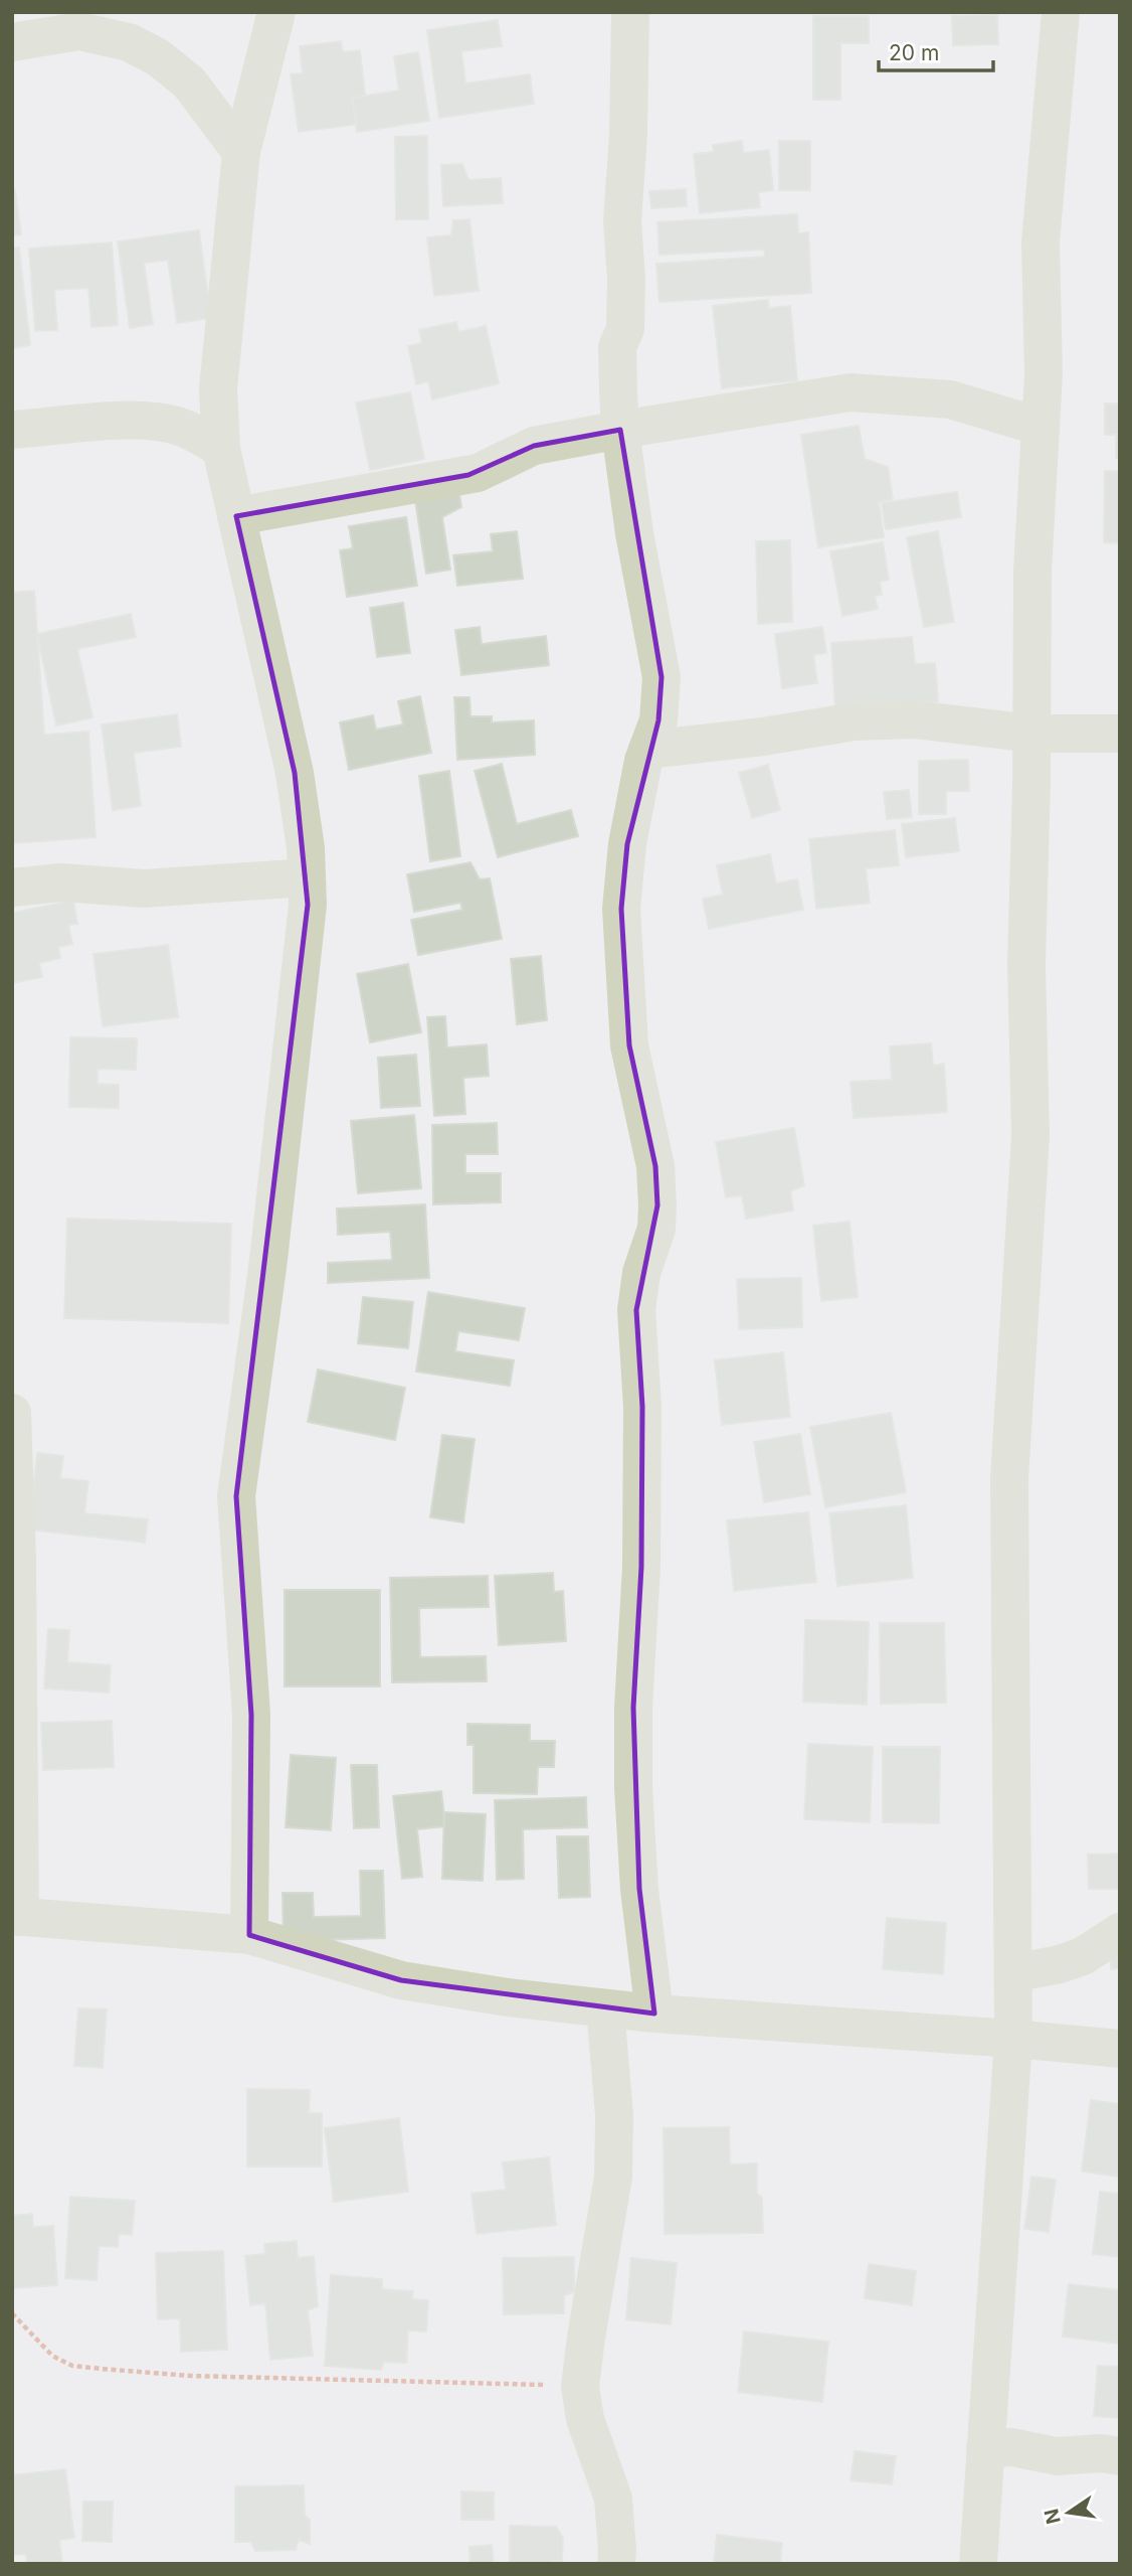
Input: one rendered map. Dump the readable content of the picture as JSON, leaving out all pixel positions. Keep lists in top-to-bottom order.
{
  "scale_bar": "20 m",
  "north": "left"
}
